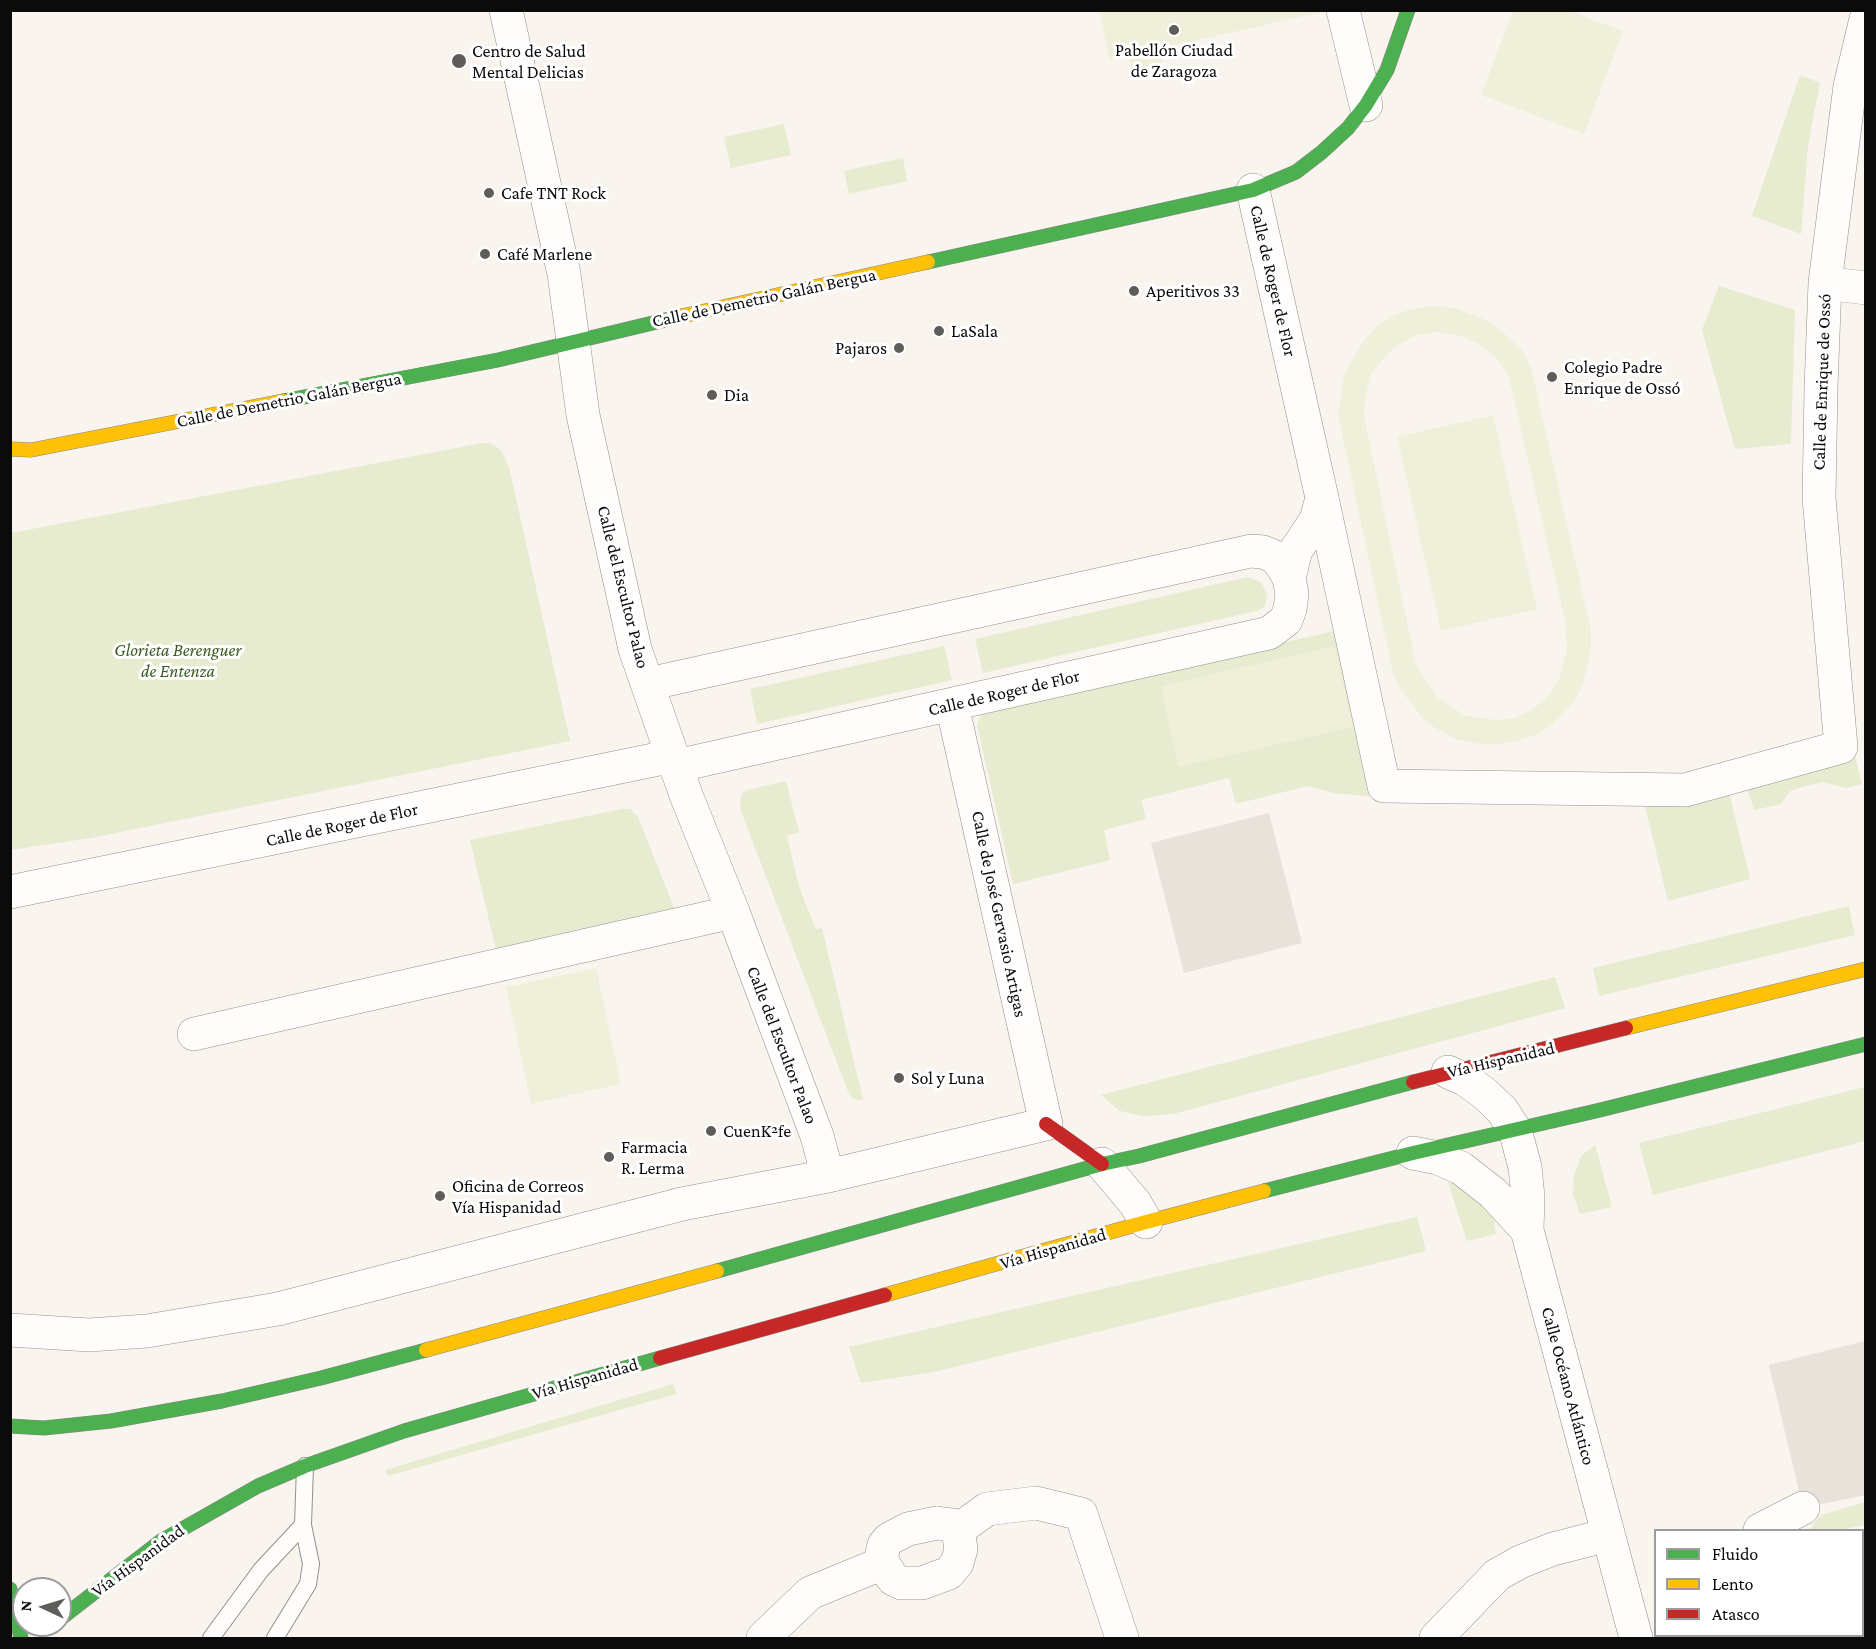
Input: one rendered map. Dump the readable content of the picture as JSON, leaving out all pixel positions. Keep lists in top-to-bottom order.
{
  "streets": {
    "main road": ["Calle de Demetrio Galán Bergua", "Vía Hispanidad"],
    "street": [
      "Calle de Roger de Flor",
      "Calle de Enrique de Ossó",
      "Calle del Escultor Palao",
      "Calle de José Gervasio Artigas",
      "Calle Océano Atlántico"
    ]
  },
  "crossings": [
    ["Calle de Roger de Flor", "Calle de Demetrio Galán Bergua"],
    ["Calle de Roger de Flor", "Calle de Enrique de Ossó"],
    ["Calle de Roger de Flor", "Calle del Escultor Palao"],
    ["Calle de Roger de Flor", "Calle de José Gervasio Artigas"],
    ["Calle de Demetrio Galán Bergua", "Calle del Escultor Palao"],
    ["Vía Hispanidad", "Calle Océano Atlántico"]
  ],
  "parks": ["Glorieta Berenguer de Entenza"],
  "places": [
    "Pabellón Ciudad de Zaragoza",
    "Centro de Salud Mental Delicias",
    "Cafe TNT Rock",
    "Café Marlene",
    "Aperitivos 33",
    "LaSala",
    "Pajaros",
    "Colegio Padre Enrique de Ossó",
    "Dia",
    "Sol y Luna",
    "CuenK²fe",
    "Farmacia R. Lerma",
    "Oficina de Correos Vía Hispanidad"
  ],
  "legend": ["Fluido", "Lento", "Atasco"],
  "north": "left"
}
